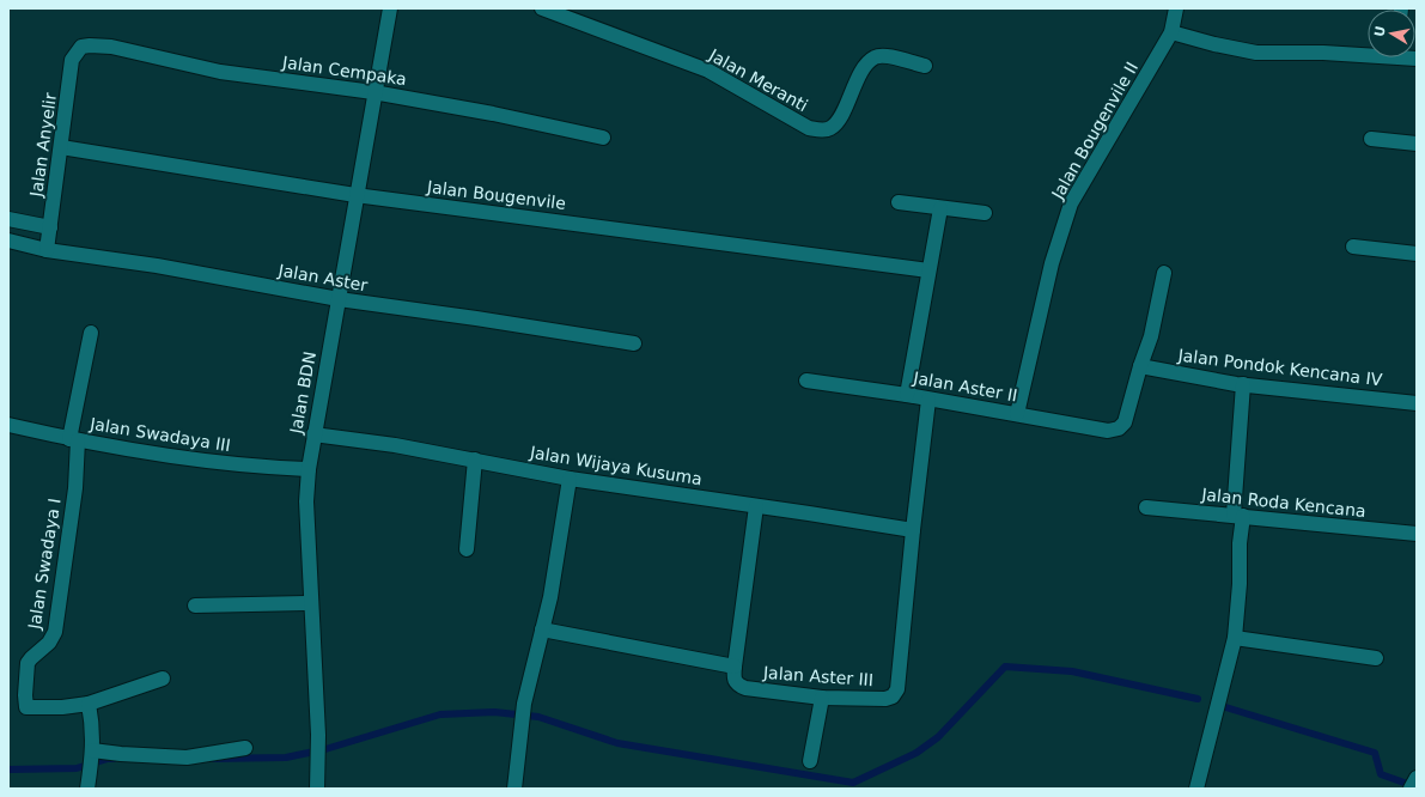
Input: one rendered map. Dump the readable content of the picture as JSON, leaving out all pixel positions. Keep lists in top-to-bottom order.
{
  "streets": {
    "street": [
      "Jalan Cempaka",
      "Jalan Meranti",
      "Jalan Bougenvile II",
      "Jalan Anyelir",
      "Jalan Bougenvile",
      "Jalan Aster",
      "Jalan Pondok Kencana IV",
      "Jalan Aster II",
      "Jalan BDN",
      "Jalan Swadaya III",
      "Jalan Wijaya Kusuma",
      "Jalan Roda Kencana",
      "Jalan Swadaya I",
      "Jalan Aster III"
    ]
  },
  "crossings": [
    ["Jalan Cempaka", "Jalan Anyelir"],
    ["Jalan Cempaka", "Jalan BDN"],
    ["Jalan Bougenvile II", "Jalan Aster II"],
    ["Jalan Anyelir", "Jalan Bougenvile"],
    ["Jalan Anyelir", "Jalan Aster"],
    ["Jalan Bougenvile", "Jalan BDN"],
    ["Jalan Aster", "Jalan BDN"],
    ["Jalan Pondok Kencana IV", "Jalan Aster II"],
    ["Jalan Aster II", "Jalan Aster III"],
    ["Jalan BDN", "Jalan Swadaya III"],
    ["Jalan BDN", "Jalan Wijaya Kusuma"],
    ["Jalan Swadaya III", "Jalan Swadaya I"],
    ["Jalan Wijaya Kusuma", "Jalan Aster III"]
  ],
  "north": "left"
}
